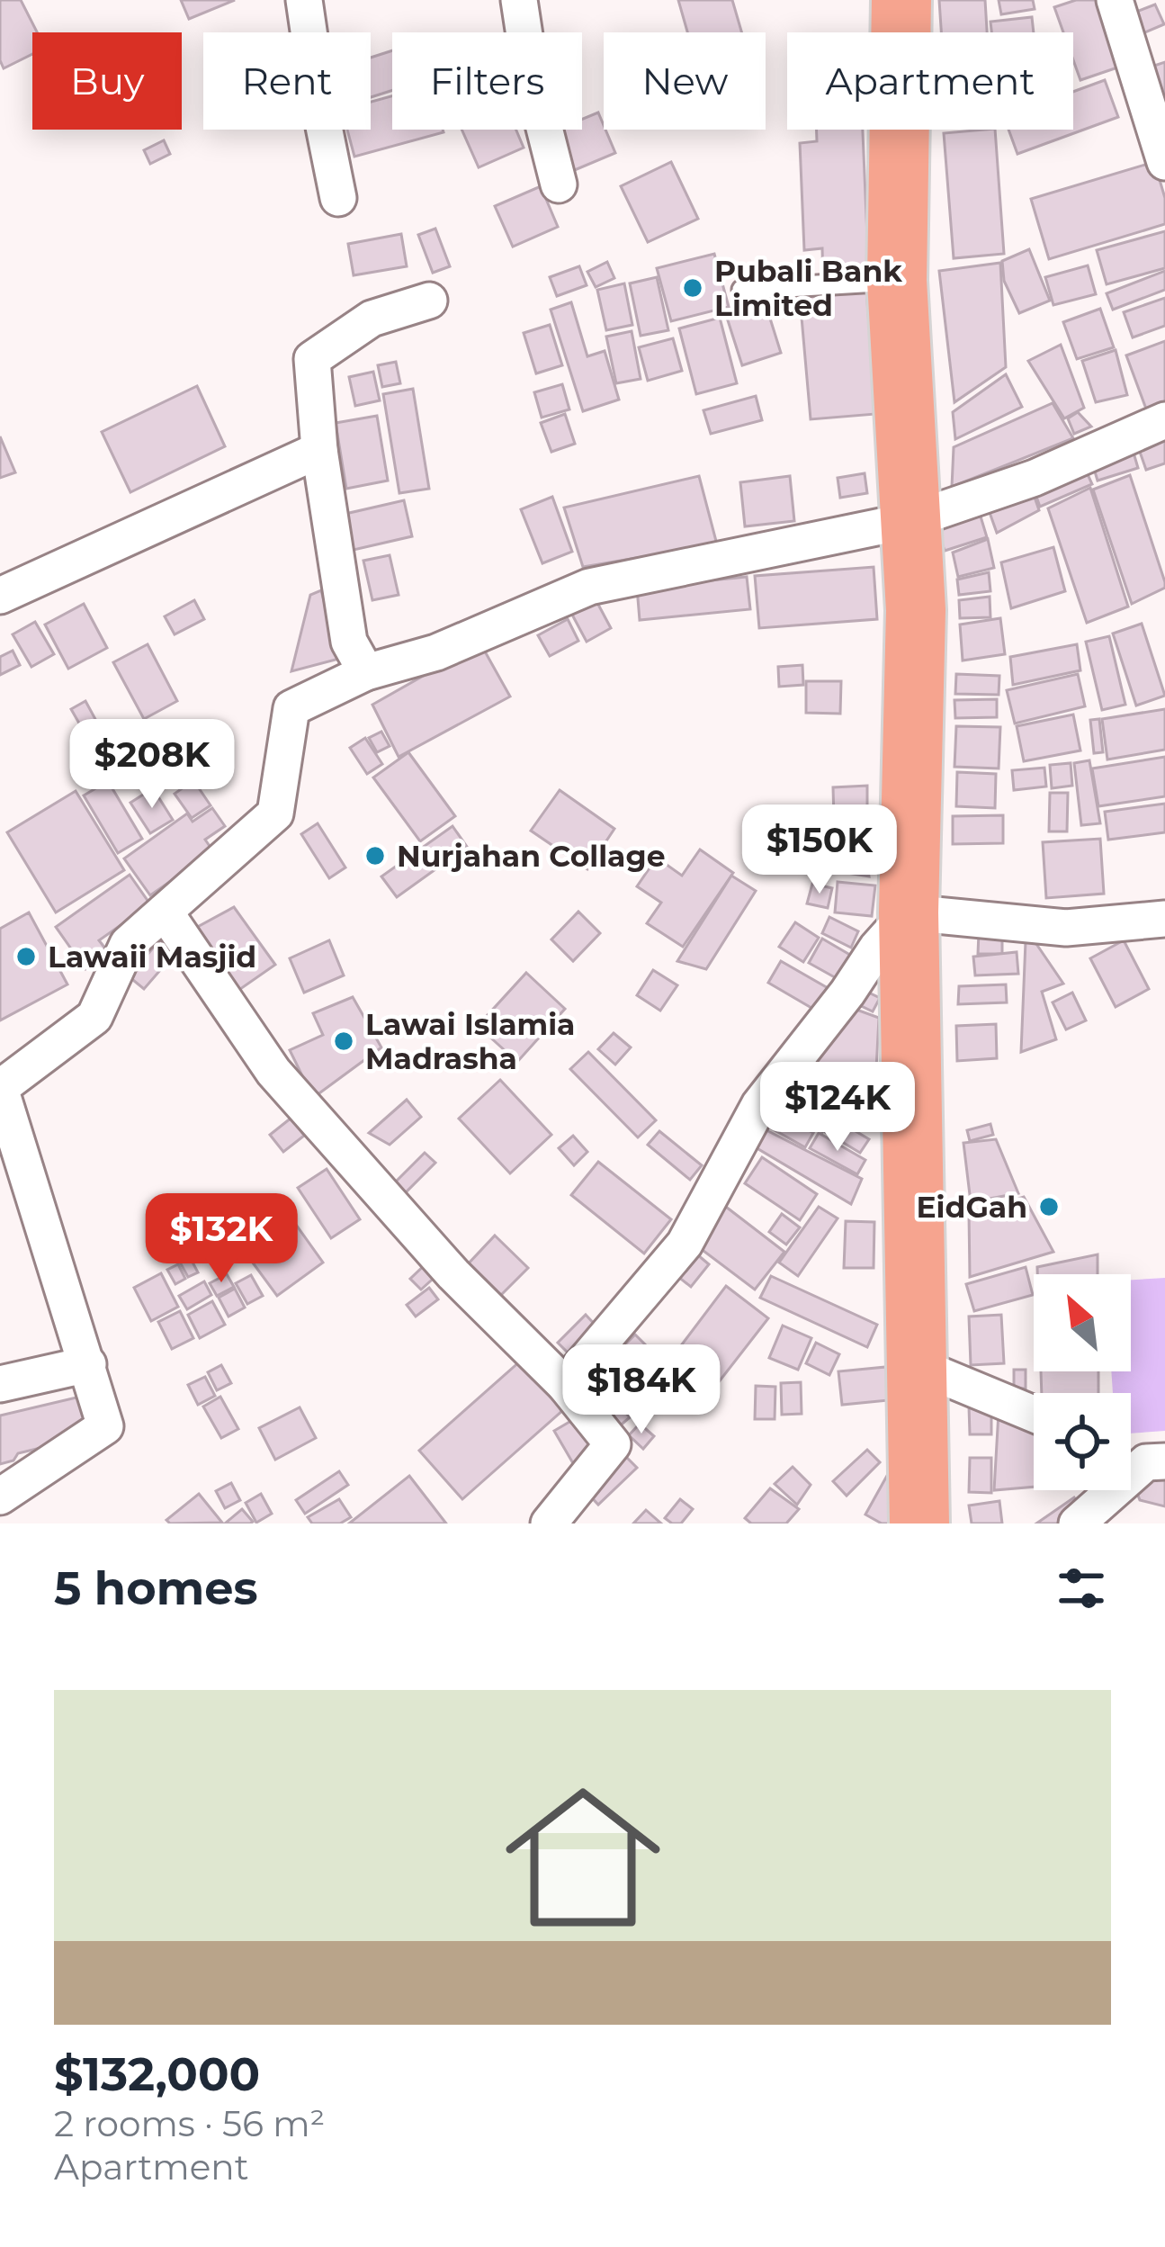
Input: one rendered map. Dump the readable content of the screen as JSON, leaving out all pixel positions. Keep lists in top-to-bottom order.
{
  "places": [
    "Pubali Bank Limited",
    "Nurjahan Collage",
    "Lawaii Masjid",
    "Lawai Islamia Madrasha",
    "EidGah"
  ],
  "north": "top left",
  "page": {
    "chip": [
      "Buy",
      "Rent",
      "Filters",
      "New",
      "Apartment"
    ],
    "price": [
      "$208K",
      "$150K",
      "$124K",
      "$132K",
      "$184K"
    ],
    "heading": "5 homes",
    "list": [
      {
        "name": "$132,000",
        "note": "2 rooms · 56 m² · Apartment"
      }
    ]
  }
}
